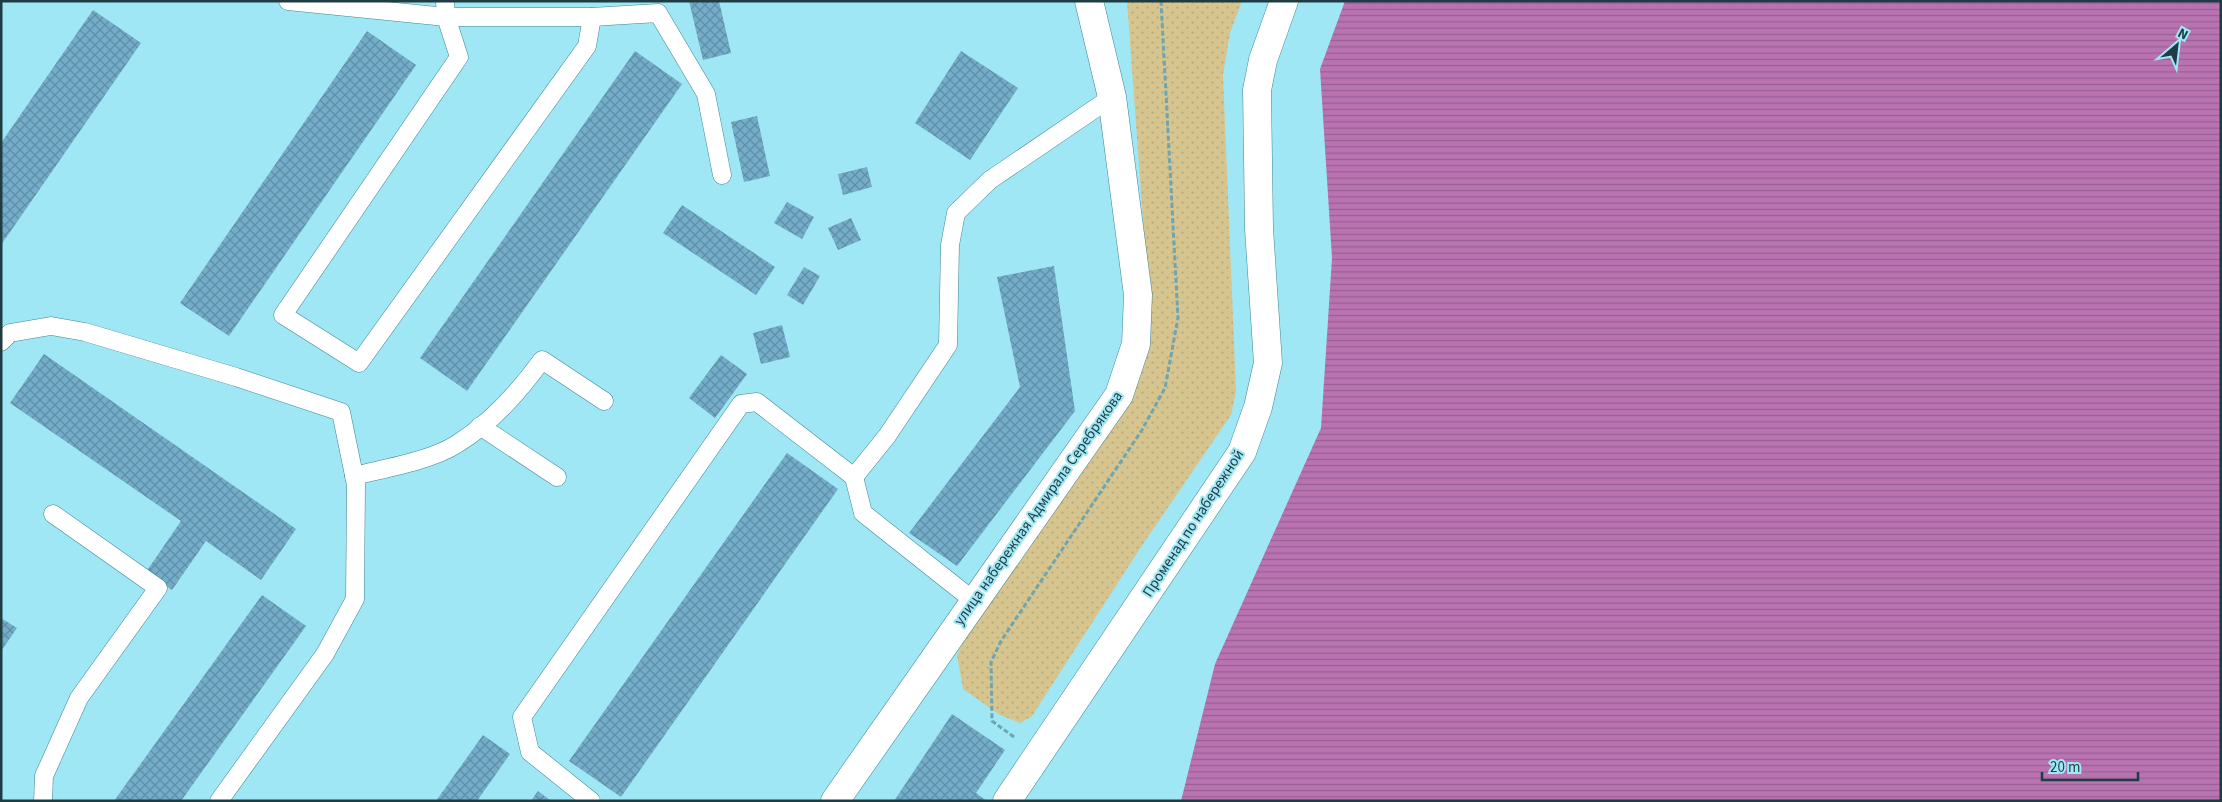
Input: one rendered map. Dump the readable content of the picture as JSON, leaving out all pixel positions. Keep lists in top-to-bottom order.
{
  "streets": {
    "street": ["улица набережная Адмирала Серебрякова", "Променад по набережной"]
  },
  "scale_bar": "20 m",
  "north": "top right"
}
